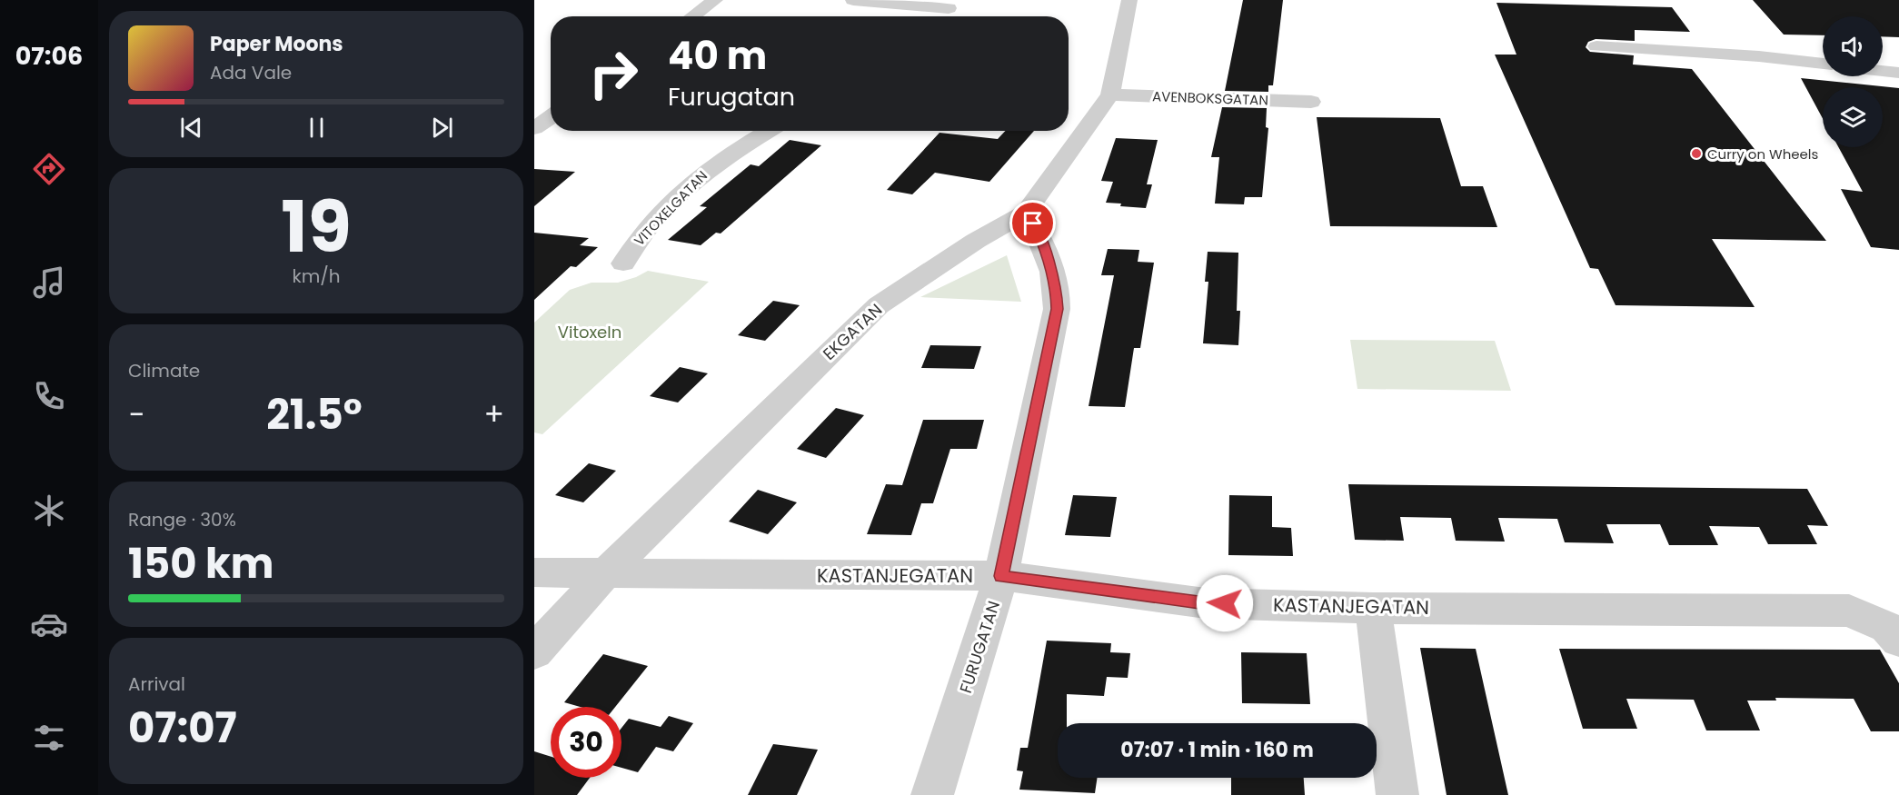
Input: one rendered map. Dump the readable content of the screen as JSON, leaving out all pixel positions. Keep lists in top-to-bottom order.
{
  "streets": {
    "street": [
      "AVENBOKSGATAN",
      "VITOXELGATAN",
      "EKGATAN",
      "KASTANJEGATAN",
      "FURUGATAN"
    ]
  },
  "crossings": [
    ["AVENBOKSGATAN", "EKGATAN"],
    ["EKGATAN", "KASTANJEGATAN"],
    ["EKGATAN", "FURUGATAN"],
    ["KASTANJEGATAN", "FURUGATAN"]
  ],
  "parks": ["Vitoxeln"],
  "places": ["Curry on Wheels"],
  "page": {
    "tabs": "07:06",
    "turn": ["40 m", "Furugatan"],
    "song": ["Paper Moons", "Ada Vale"],
    "tile": [
      ["19", "km/h"],
      "Climate",
      ["Range · 30%", "150 km"],
      ["Arrival", "07:07"]
    ],
    "heat": ["−", "21.5°", "+"],
    "limit": "30",
    "trip": "07:07 · 1 min · 160 m"
  }
}
